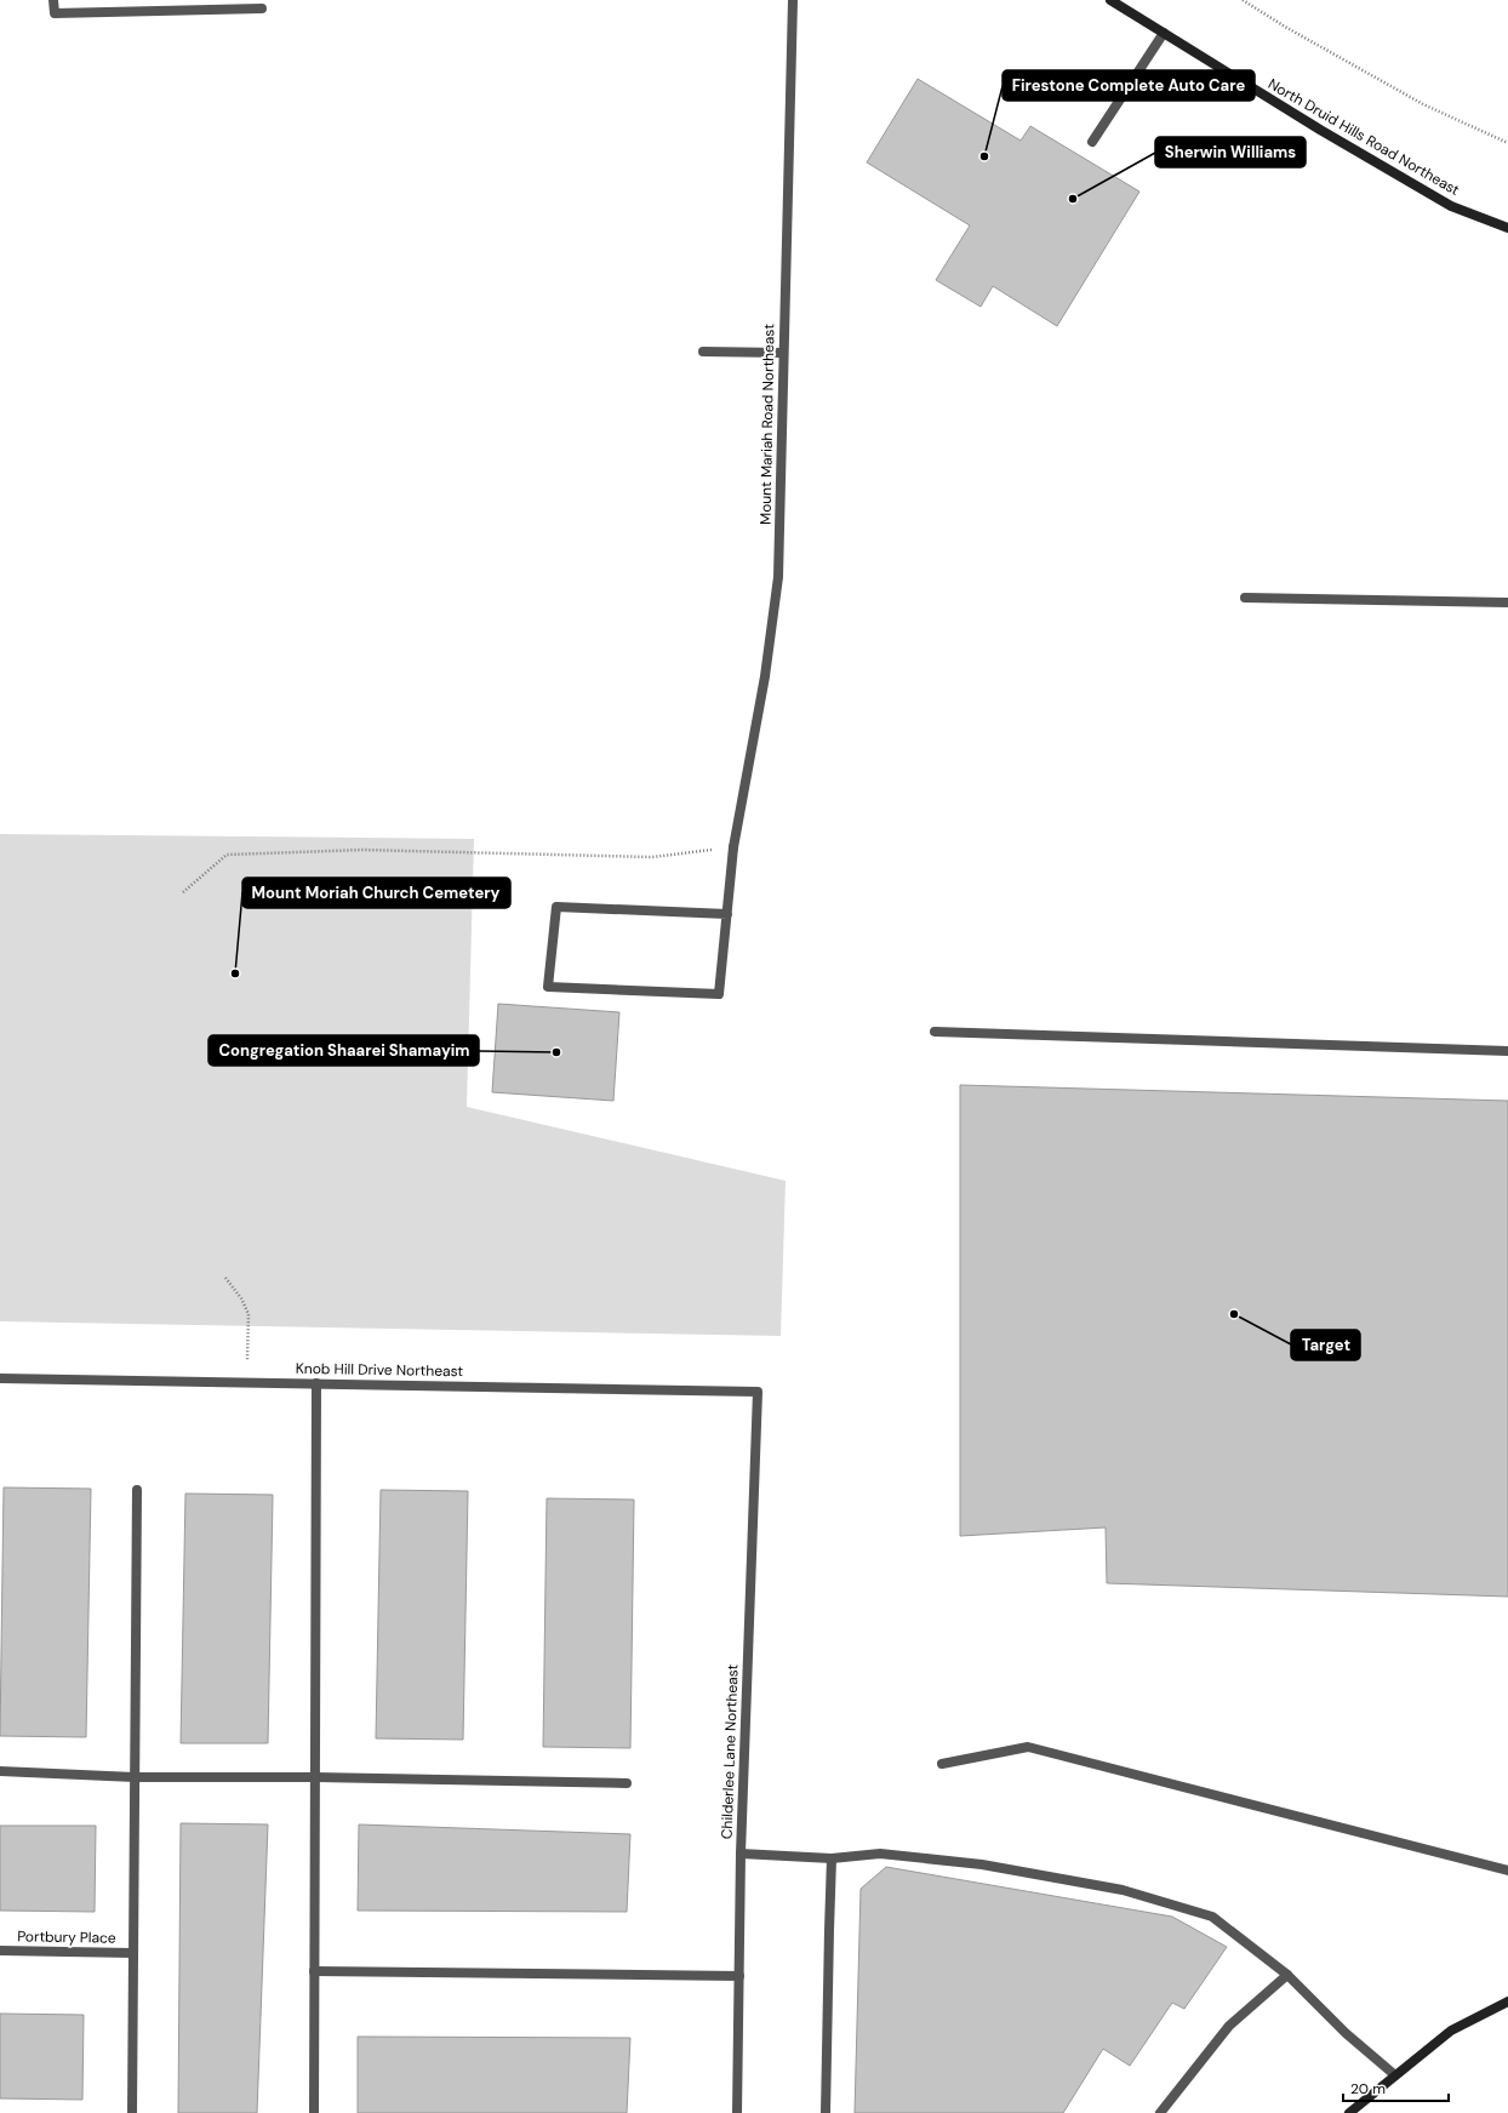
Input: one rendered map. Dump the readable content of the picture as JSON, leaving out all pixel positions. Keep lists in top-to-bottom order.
{
  "streets": {
    "main road": ["North Druid Hills Road Northeast"],
    "street": [
      "Mount Mariah Road Northeast",
      "Knob Hill Drive Northeast",
      "Childerlee Lane Northeast",
      "Portbury Place"
    ]
  },
  "crossings": [
    ["Knob Hill Drive Northeast", "Childerlee Lane Northeast"]
  ],
  "places": [
    "Firestone Complete Auto Care",
    "Sherwin Williams",
    "Mount Moriah Church Cemetery",
    "Congregation Shaarei Shamayim",
    "Target"
  ],
  "scale_bar": "20 m"
}
